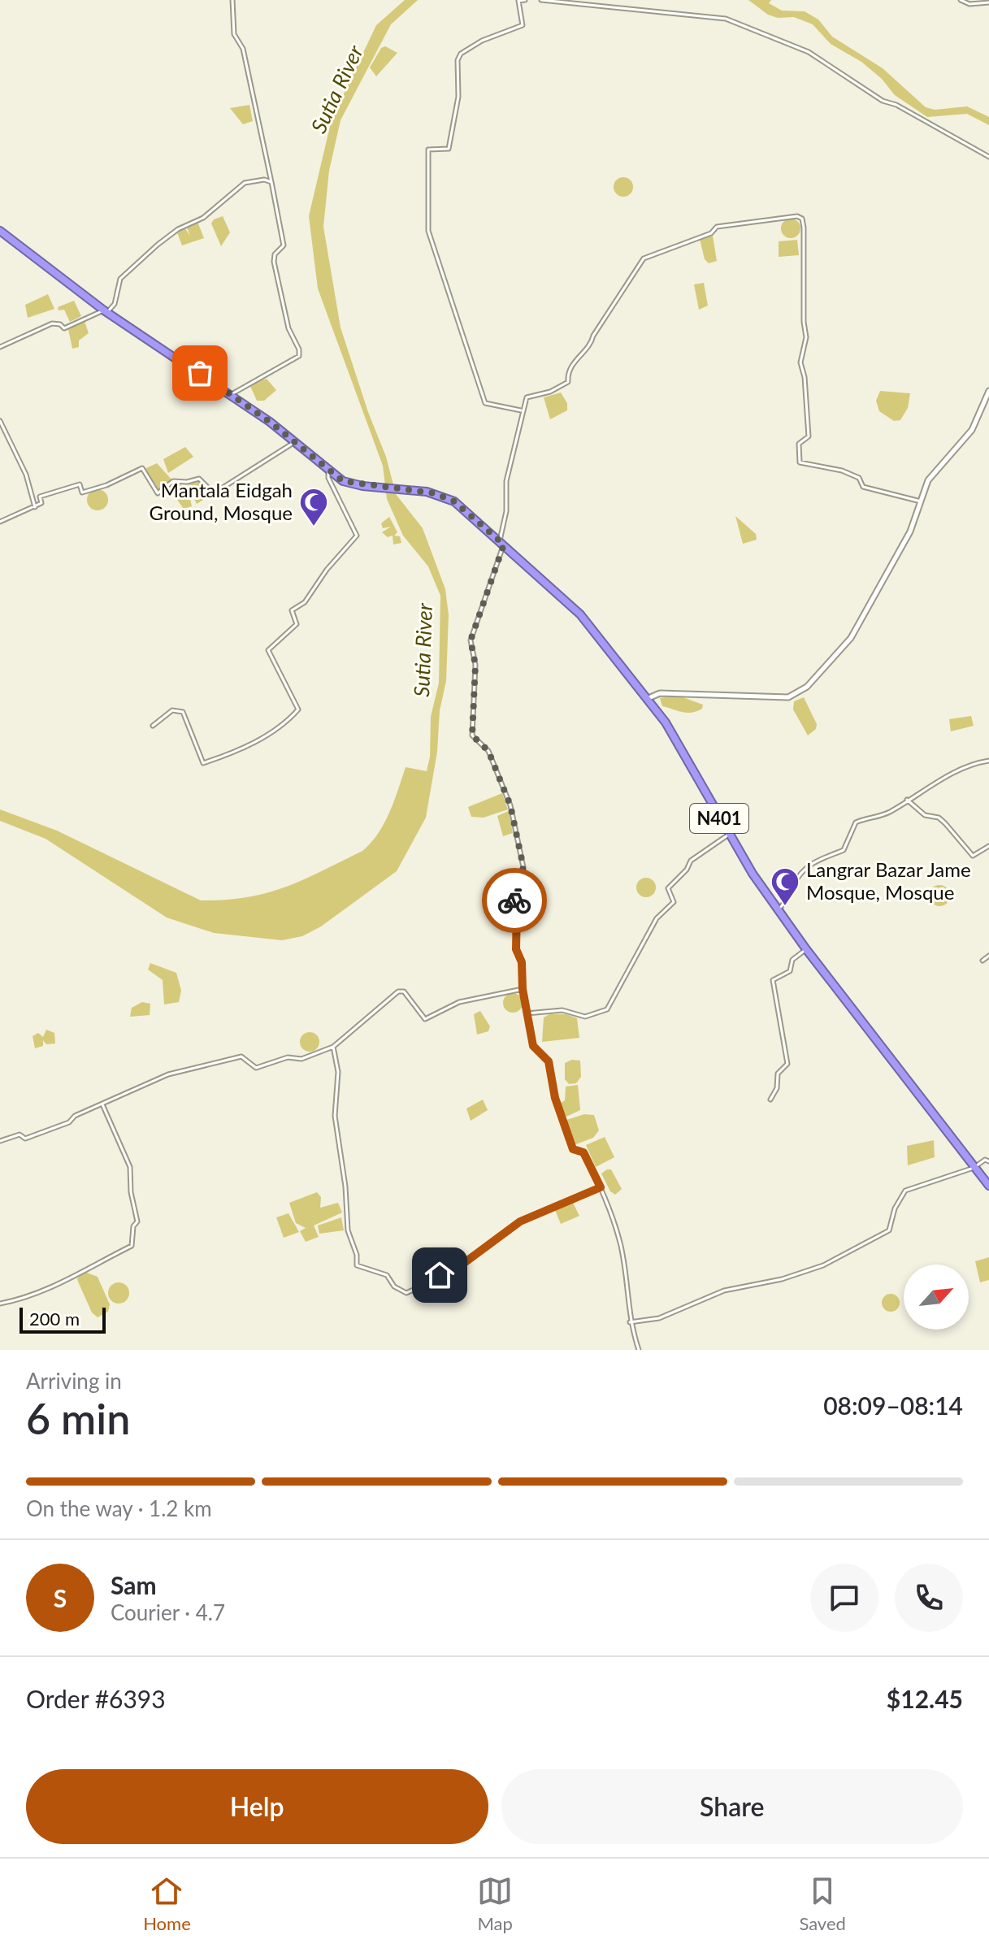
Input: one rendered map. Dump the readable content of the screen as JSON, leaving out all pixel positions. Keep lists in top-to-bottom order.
{
  "streets": {
    "highway": ["N401"]
  },
  "water": ["Sutia River"],
  "places": {
    "mosque": ["Mantala Eidgah Ground, Mosque", "Langrar Bazar Jame Mosque, Mosque"]
  },
  "scale_bar": "200 m",
  "north": "top right",
  "page": {
    "scale": "200 m",
    "heading": ["6 min", "Arriving in", "08:09–08:14"],
    "panel": [
      "Sam",
      "Courier · 4.7",
      "Order #6393",
      "$12.45"
    ],
    "bar": "On the way · 1.2 km",
    "round": "S",
    "buttons": ["Help", "Share"],
    "tabs": ["Home", "Map", "Saved"]
  }
}
